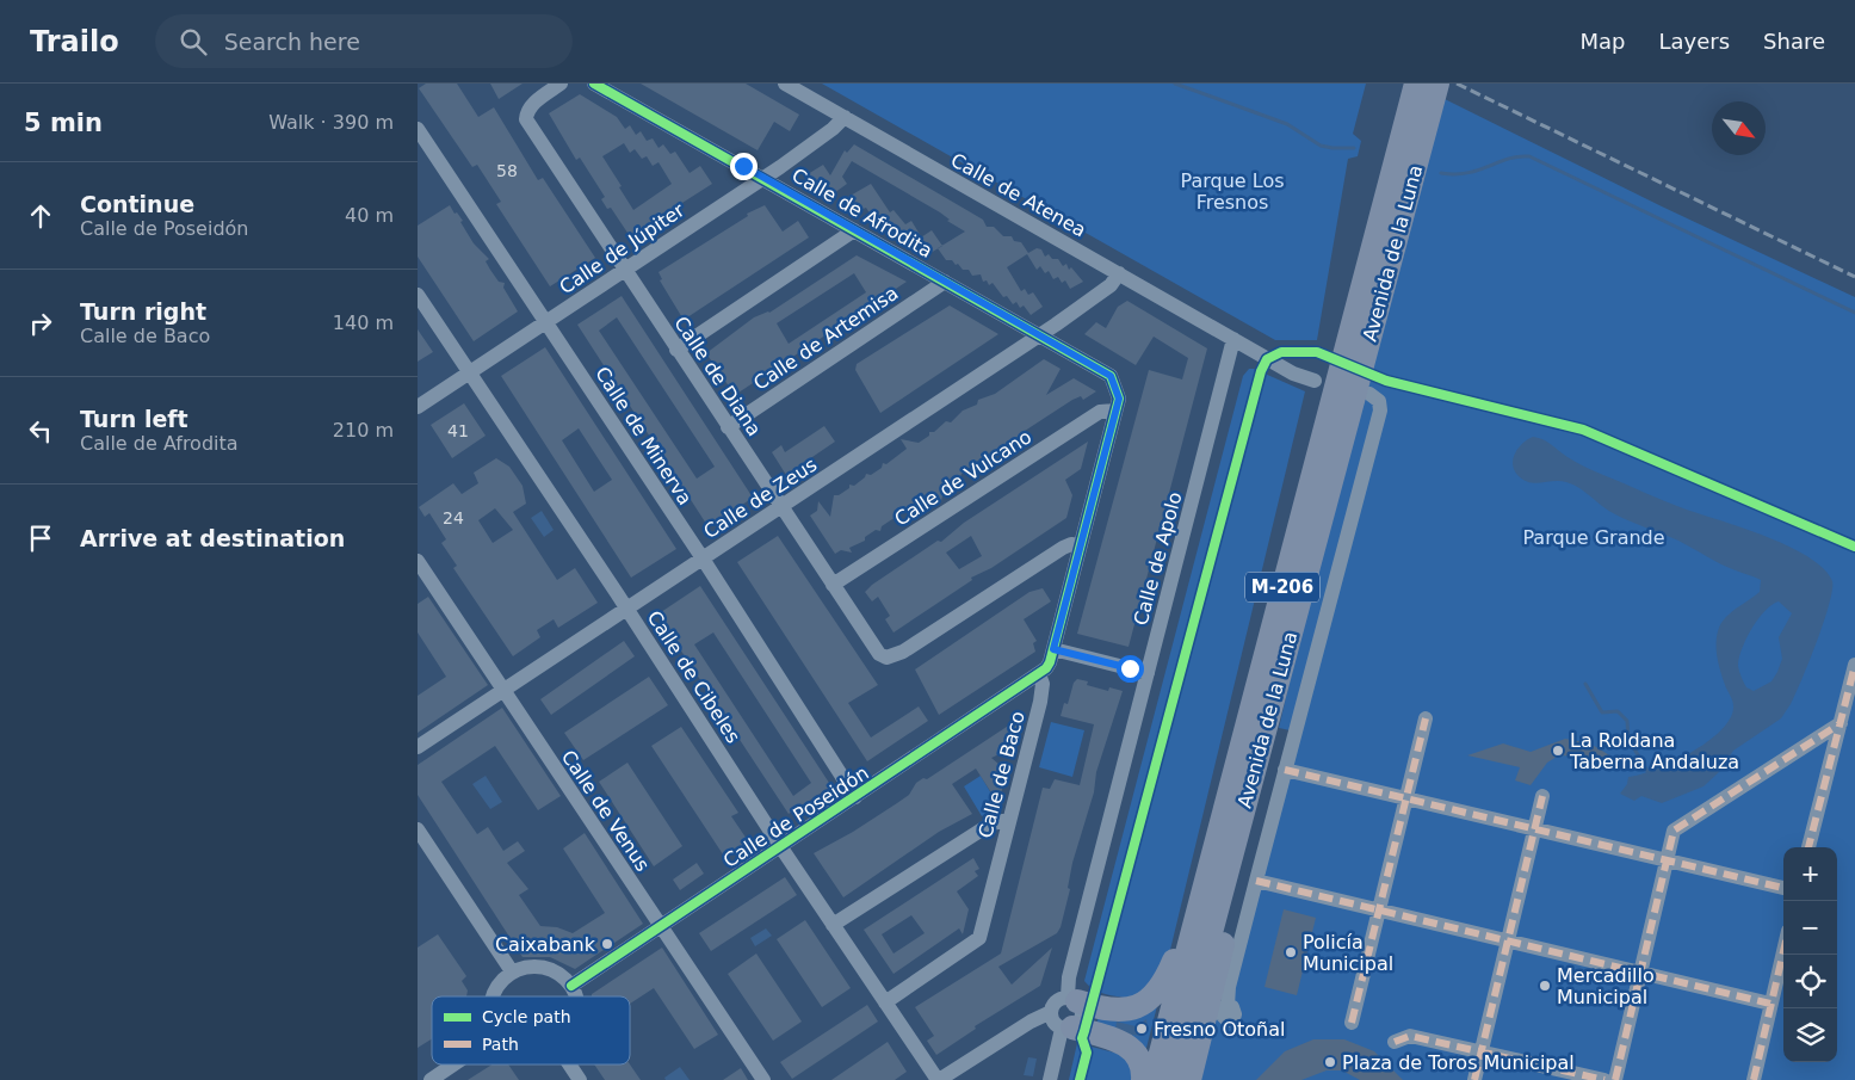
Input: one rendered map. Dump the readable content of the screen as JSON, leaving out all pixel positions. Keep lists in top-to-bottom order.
{
  "streets": {
    "main road": ["Avenida de la Luna", "M-206"],
    "street": [
      "Calle de Atenea",
      "Calle de Afrodita",
      "Calle de Júpiter",
      "Calle de Artemisa",
      "Calle de Diana",
      "Calle de Minerva",
      "Calle de Vulcano",
      "Calle de Zeus",
      "Calle de Apolo",
      "Calle de Cibeles",
      "Calle de Baco",
      "Calle de Venus",
      "Calle de Poseidón"
    ]
  },
  "crossings": [
    ["Calle de Atenea", "Calle de Júpiter"],
    ["Calle de Atenea", "Calle de Zeus"],
    ["Calle de Atenea", "Calle de Apolo"],
    ["Calle de Afrodita", "Calle de Júpiter"],
    ["Calle de Afrodita", "Calle de Artemisa"],
    ["Calle de Afrodita", "Calle de Vulcano"],
    ["Calle de Afrodita", "Calle de Zeus"],
    ["Calle de Júpiter", "Calle de Diana"],
    ["Calle de Júpiter", "Calle de Minerva"],
    ["Calle de Júpiter", "Calle de Cibeles"],
    ["Calle de Artemisa", "Calle de Diana"],
    ["Calle de Diana", "Calle de Vulcano"],
    ["Calle de Diana", "Calle de Zeus"],
    ["Calle de Minerva", "Calle de Zeus"],
    ["Calle de Minerva", "Calle de Poseidón"],
    ["Calle de Zeus", "Calle de Cibeles"],
    ["Calle de Zeus", "Calle de Venus"],
    ["Calle de Cibeles", "Calle de Baco"],
    ["Calle de Cibeles", "Calle de Poseidón"],
    ["Calle de Baco", "Calle de Poseidón"],
    ["Calle de Venus", "Calle de Poseidón"]
  ],
  "parks": ["Parque Los Fresnos", "Parque Grande"],
  "places": [
    "La Roldana Taberna Andaluza",
    "Caixabank",
    "Policía Municipal",
    "Mercadillo Municipal",
    "Fresno Otoñal",
    "Plaza de Toros Municipal"
  ],
  "house_numbers": ["58", "41", "24"],
  "legend": ["Cycle path", "Path"],
  "north": "bottom right",
  "page": {
    "header": "Trailo",
    "search": "Search here",
    "nav": ["Map", "Layers", "Share"],
    "heading": ["5 min", "Walk · 390 m"],
    "list": [
      ["Continue", "Calle de Poseidón", "40 m"],
      ["Turn right", "Calle de Baco", "140 m"],
      ["Turn left", "Calle de Afrodita", "210 m"],
      "Arrive at destination"
    ],
    "map_buttons": ["+", "−"]
  }
}
